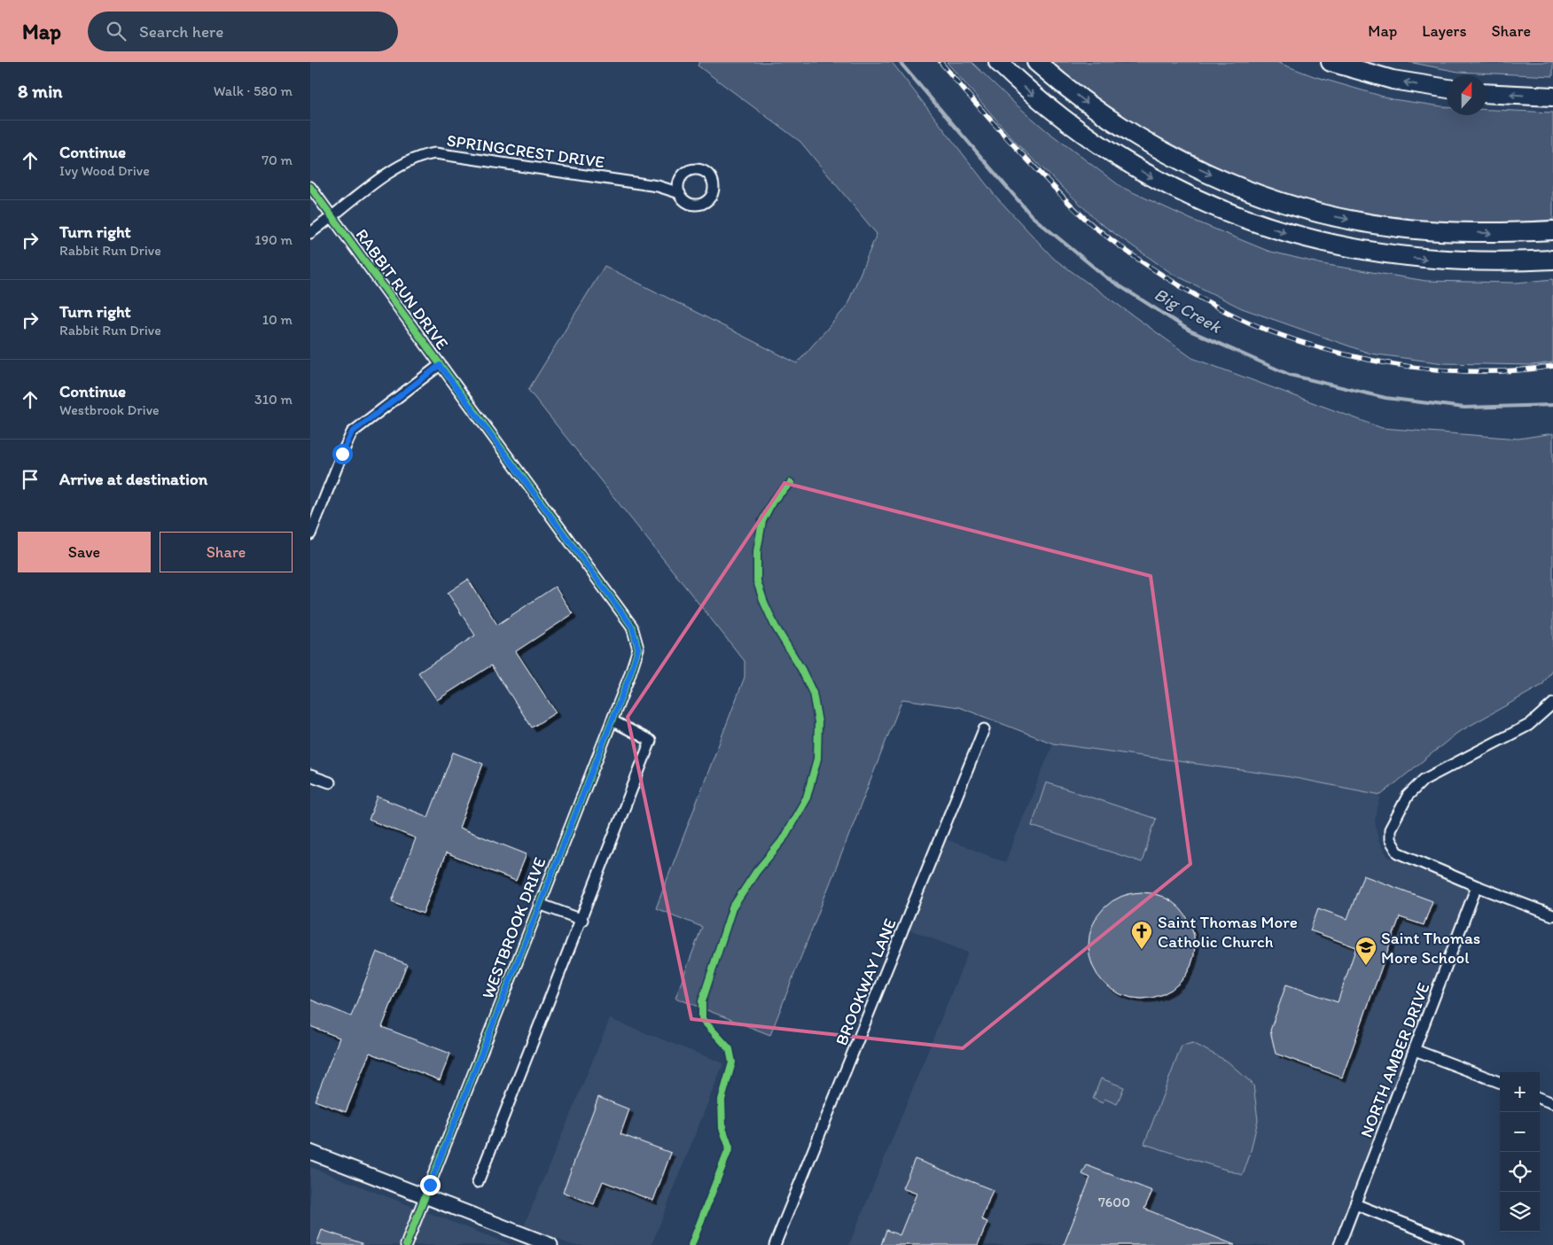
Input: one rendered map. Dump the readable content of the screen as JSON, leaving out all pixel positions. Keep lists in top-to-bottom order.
{
  "streets": {
    "street": [
      "SPRINGCREST DRIVE",
      "RABBIT RUN DRIVE",
      "WESTBROOK DRIVE",
      "BROOKWAY LANE",
      "NORTH AMBER DRIVE"
    ]
  },
  "crossings": [
    ["SPRINGCREST DRIVE", "RABBIT RUN DRIVE"],
    ["RABBIT RUN DRIVE", "WESTBROOK DRIVE"]
  ],
  "water": ["Big Creek"],
  "places": {
    "church": ["Saint Thomas More Catholic Church"],
    "school or university": ["Saint Thomas More School"]
  },
  "house_numbers": ["7600"],
  "north": "top",
  "page": {
    "header": "Map",
    "search": "Search here",
    "nav": ["Map", "Layers", "Share"],
    "heading": ["8 min", "Walk · 580 m"],
    "list": [
      ["Continue", "Ivy Wood Drive", "70 m"],
      ["Turn right", "Rabbit Run Drive", "190 m"],
      ["Turn right", "Rabbit Run Drive", "10 m"],
      ["Continue", "Westbrook Drive", "310 m"],
      "Arrive at destination"
    ],
    "buttons": ["Save", "Share"],
    "map_buttons": ["+", "−"]
  }
}
